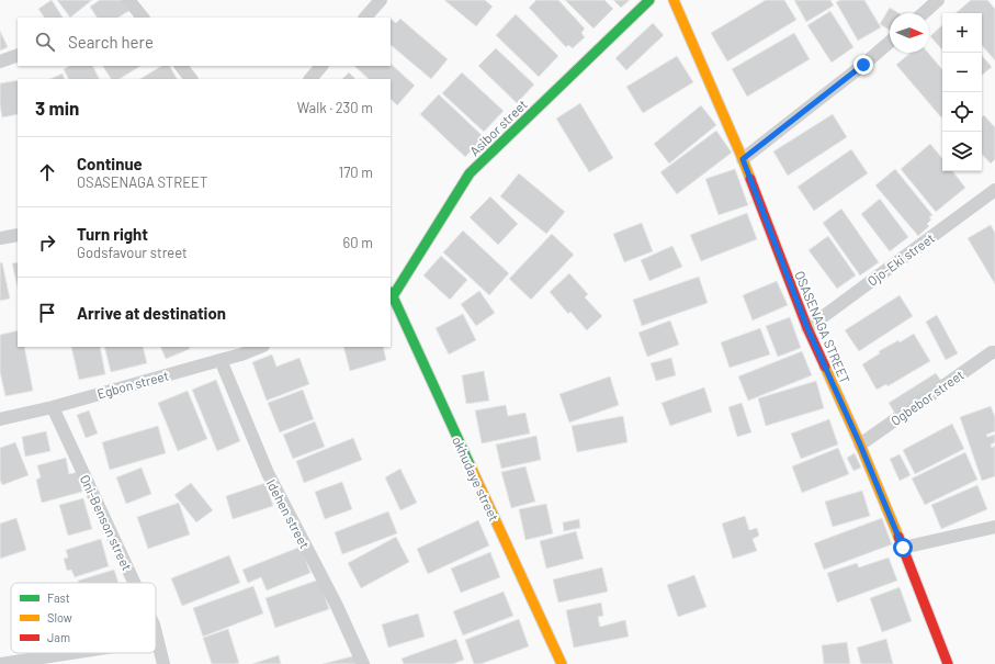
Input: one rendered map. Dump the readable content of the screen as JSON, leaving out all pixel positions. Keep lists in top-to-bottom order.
{
  "streets": {
    "street": [
      "Asibor street",
      "Ojo-Eki street",
      "OSASENAGA STREET",
      "Egbon street",
      "Ogbebor street",
      "okhudaye street",
      "Idehen street",
      "Oni-Benson street"
    ]
  },
  "crossings": [
    ["Asibor street", "okhudaye street"],
    ["Ojo-Eki street", "OSASENAGA STREET"],
    ["OSASENAGA STREET", "Ogbebor street"],
    ["Egbon street", "Idehen street"],
    ["Egbon street", "Oni-Benson street"]
  ],
  "legend": ["Fast", "Slow", "Jam"],
  "north": "right",
  "page": {
    "map_buttons": ["+", "−"],
    "search": "Search here",
    "heading": ["3 min", "Walk · 230 m"],
    "list": [
      ["Continue", "OSASENAGA STREET", "170 m"],
      ["Turn right", "Godsfavour street", "60 m"],
      "Arrive at destination"
    ]
  }
}
